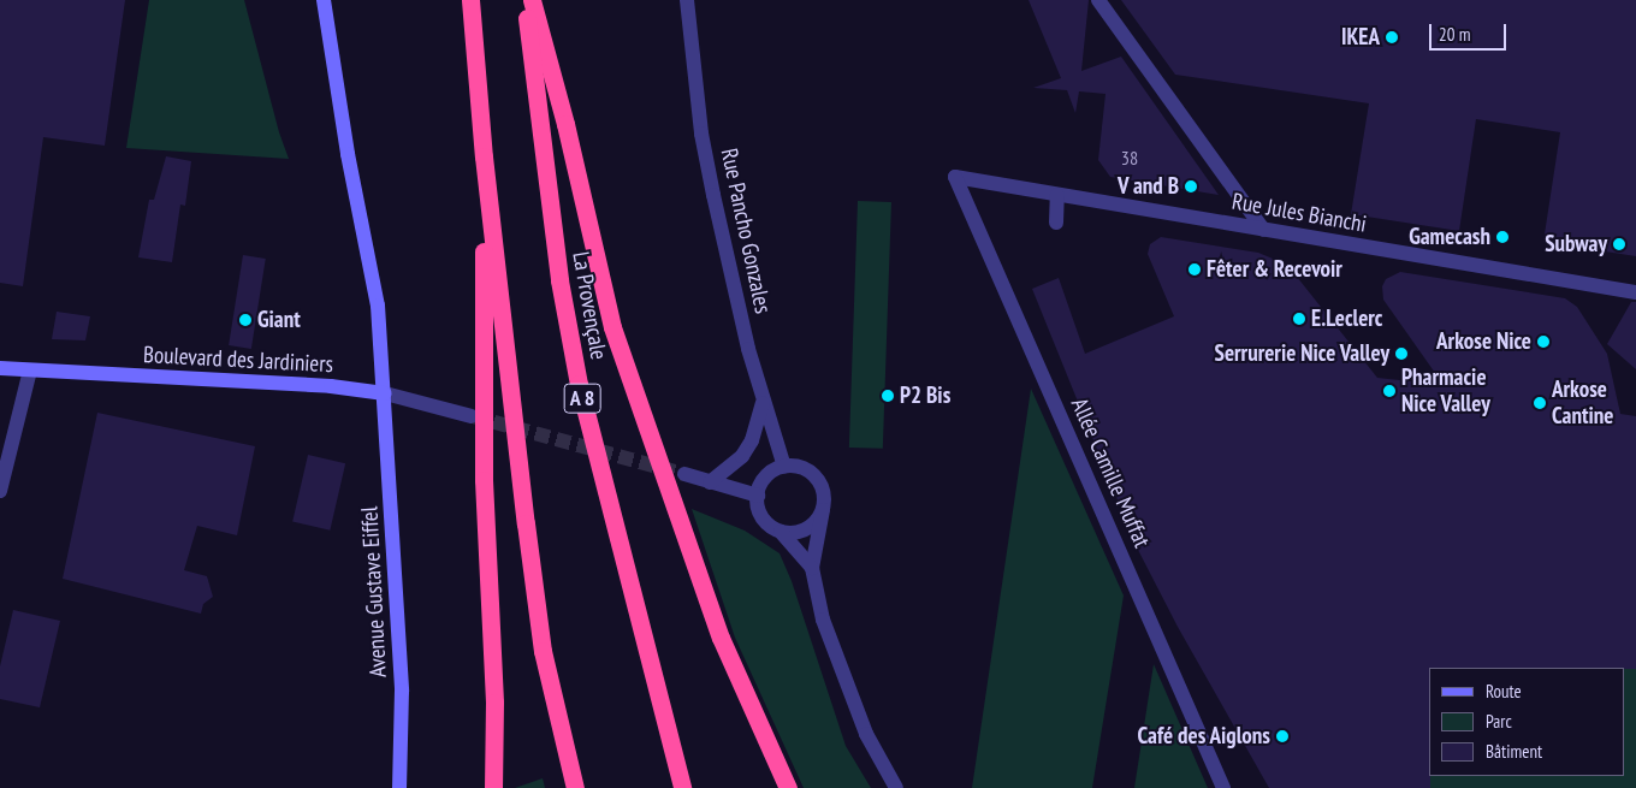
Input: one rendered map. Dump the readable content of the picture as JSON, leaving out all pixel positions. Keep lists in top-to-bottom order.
{
  "streets": {
    "highway": ["La Provençale", "A 8"],
    "street": [
      "Rue Jules Bianchi",
      "Rue Pancho Gonzales",
      "Boulevard des Jardiniers",
      "Allée Camille Muffat",
      "Avenue Gustave Eiffel"
    ]
  },
  "crossings": [
    ["Rue Jules Bianchi", "Allée Camille Muffat"],
    ["Boulevard des Jardiniers", "Avenue Gustave Eiffel"]
  ],
  "places": [
    "IKEA",
    "V and B",
    "Gamecash",
    "Subway",
    "Fêter & Recevoir",
    "E.Leclerc",
    "Giant",
    "Arkose Nice",
    "Serrurerie Nice Valley",
    "Pharmacie Nice Valley",
    "P2 Bis",
    "Arkose Cantine",
    "Café des Aiglons"
  ],
  "house_numbers": ["38"],
  "legend": ["Route", "Parc", "Bâtiment"],
  "scale_bar": "20 m"
}
